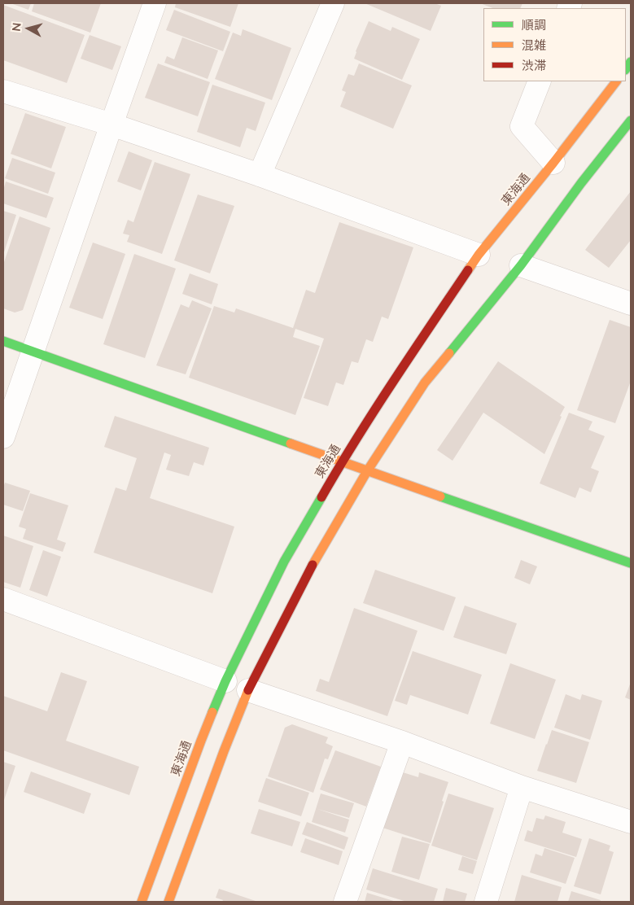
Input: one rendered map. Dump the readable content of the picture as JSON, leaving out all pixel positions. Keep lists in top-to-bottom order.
{
  "streets": {
    "main road": ["東海通"]
  },
  "legend": ["順調", "混雑", "渋滞"],
  "north": "left"
}
